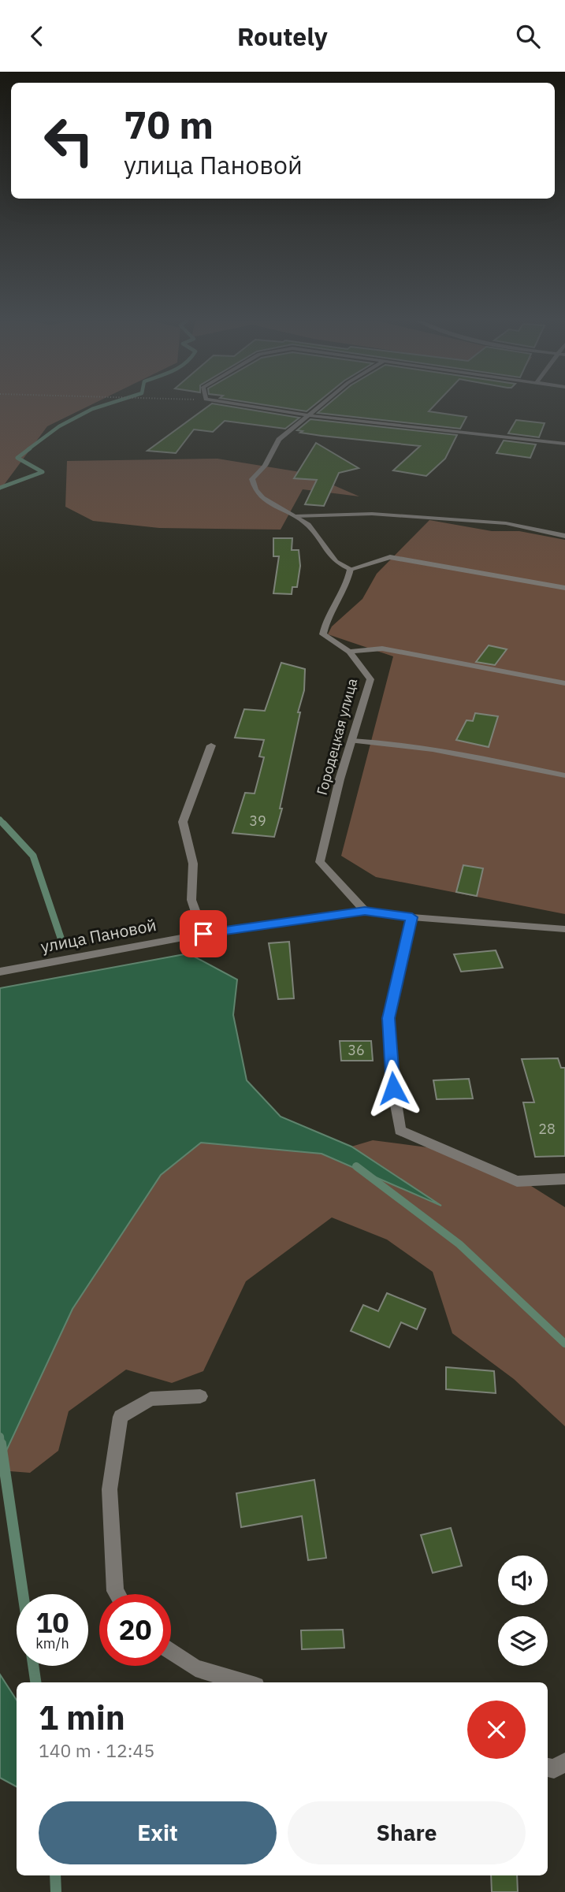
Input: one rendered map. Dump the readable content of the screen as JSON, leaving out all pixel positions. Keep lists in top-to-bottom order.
{
  "streets": {
    "street": ["Городецкая улица", "улица Пановой"]
  },
  "crossings": [
    ["Городецкая улица", "улица Пановой"]
  ],
  "house_numbers": ["39", "36", "28"],
  "page": {
    "header": "Routely",
    "turn": ["70 m", "улица Пановой"],
    "speed": "10 km/h",
    "limit": "20",
    "heading": ["1 min", "140 m · 12:45"],
    "buttons": ["Exit", "Share"]
  }
}
